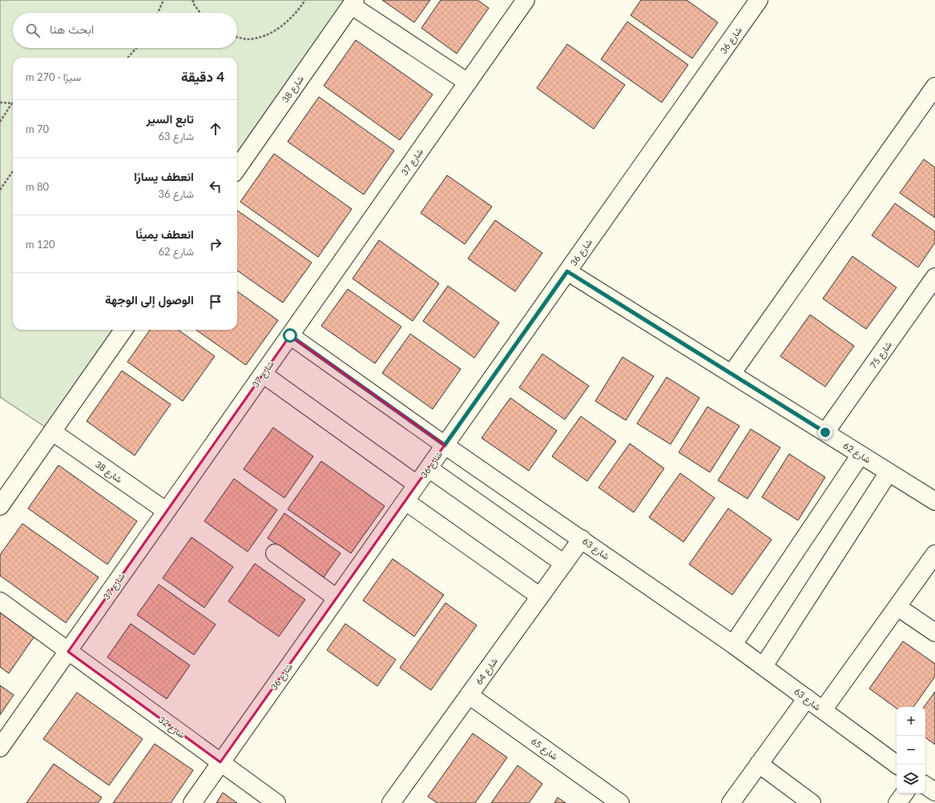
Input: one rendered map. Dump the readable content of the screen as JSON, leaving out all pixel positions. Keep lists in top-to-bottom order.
{
  "streets": {
    "street": [
      "شارع 36",
      "شارع 38",
      "شارع 37",
      "شارع 75",
      "شارع 62",
      "شارع 63",
      "شارع 64",
      "شارع 32",
      "شارع 65"
    ]
  },
  "crossings": [
    ["شارع 36", "شارع 62"],
    ["شارع 36", "شارع 63"],
    ["شارع 36", "شارع 32"],
    ["شارع 38", "شارع 37"],
    ["شارع 37", "شارع 63"],
    ["شارع 37", "شارع 32"],
    ["شارع 75", "شارع 62"],
    ["شارع 63", "شارع 64"],
    ["شارع 64", "شارع 65"]
  ],
  "page": {
    "search": "ابحث هنا",
    "heading": ["4 دقيقة", "سيرًا · 270 m"],
    "list": [
      ["تابع السير", "شارع 63", "70 m"],
      ["انعطف يسارًا", "شارع 36", "80 m"],
      ["انعطف يمينًا", "شارع 62", "120 m"],
      "الوصول إلى الوجهة"
    ],
    "map_buttons": ["+", "−"]
  }
}
